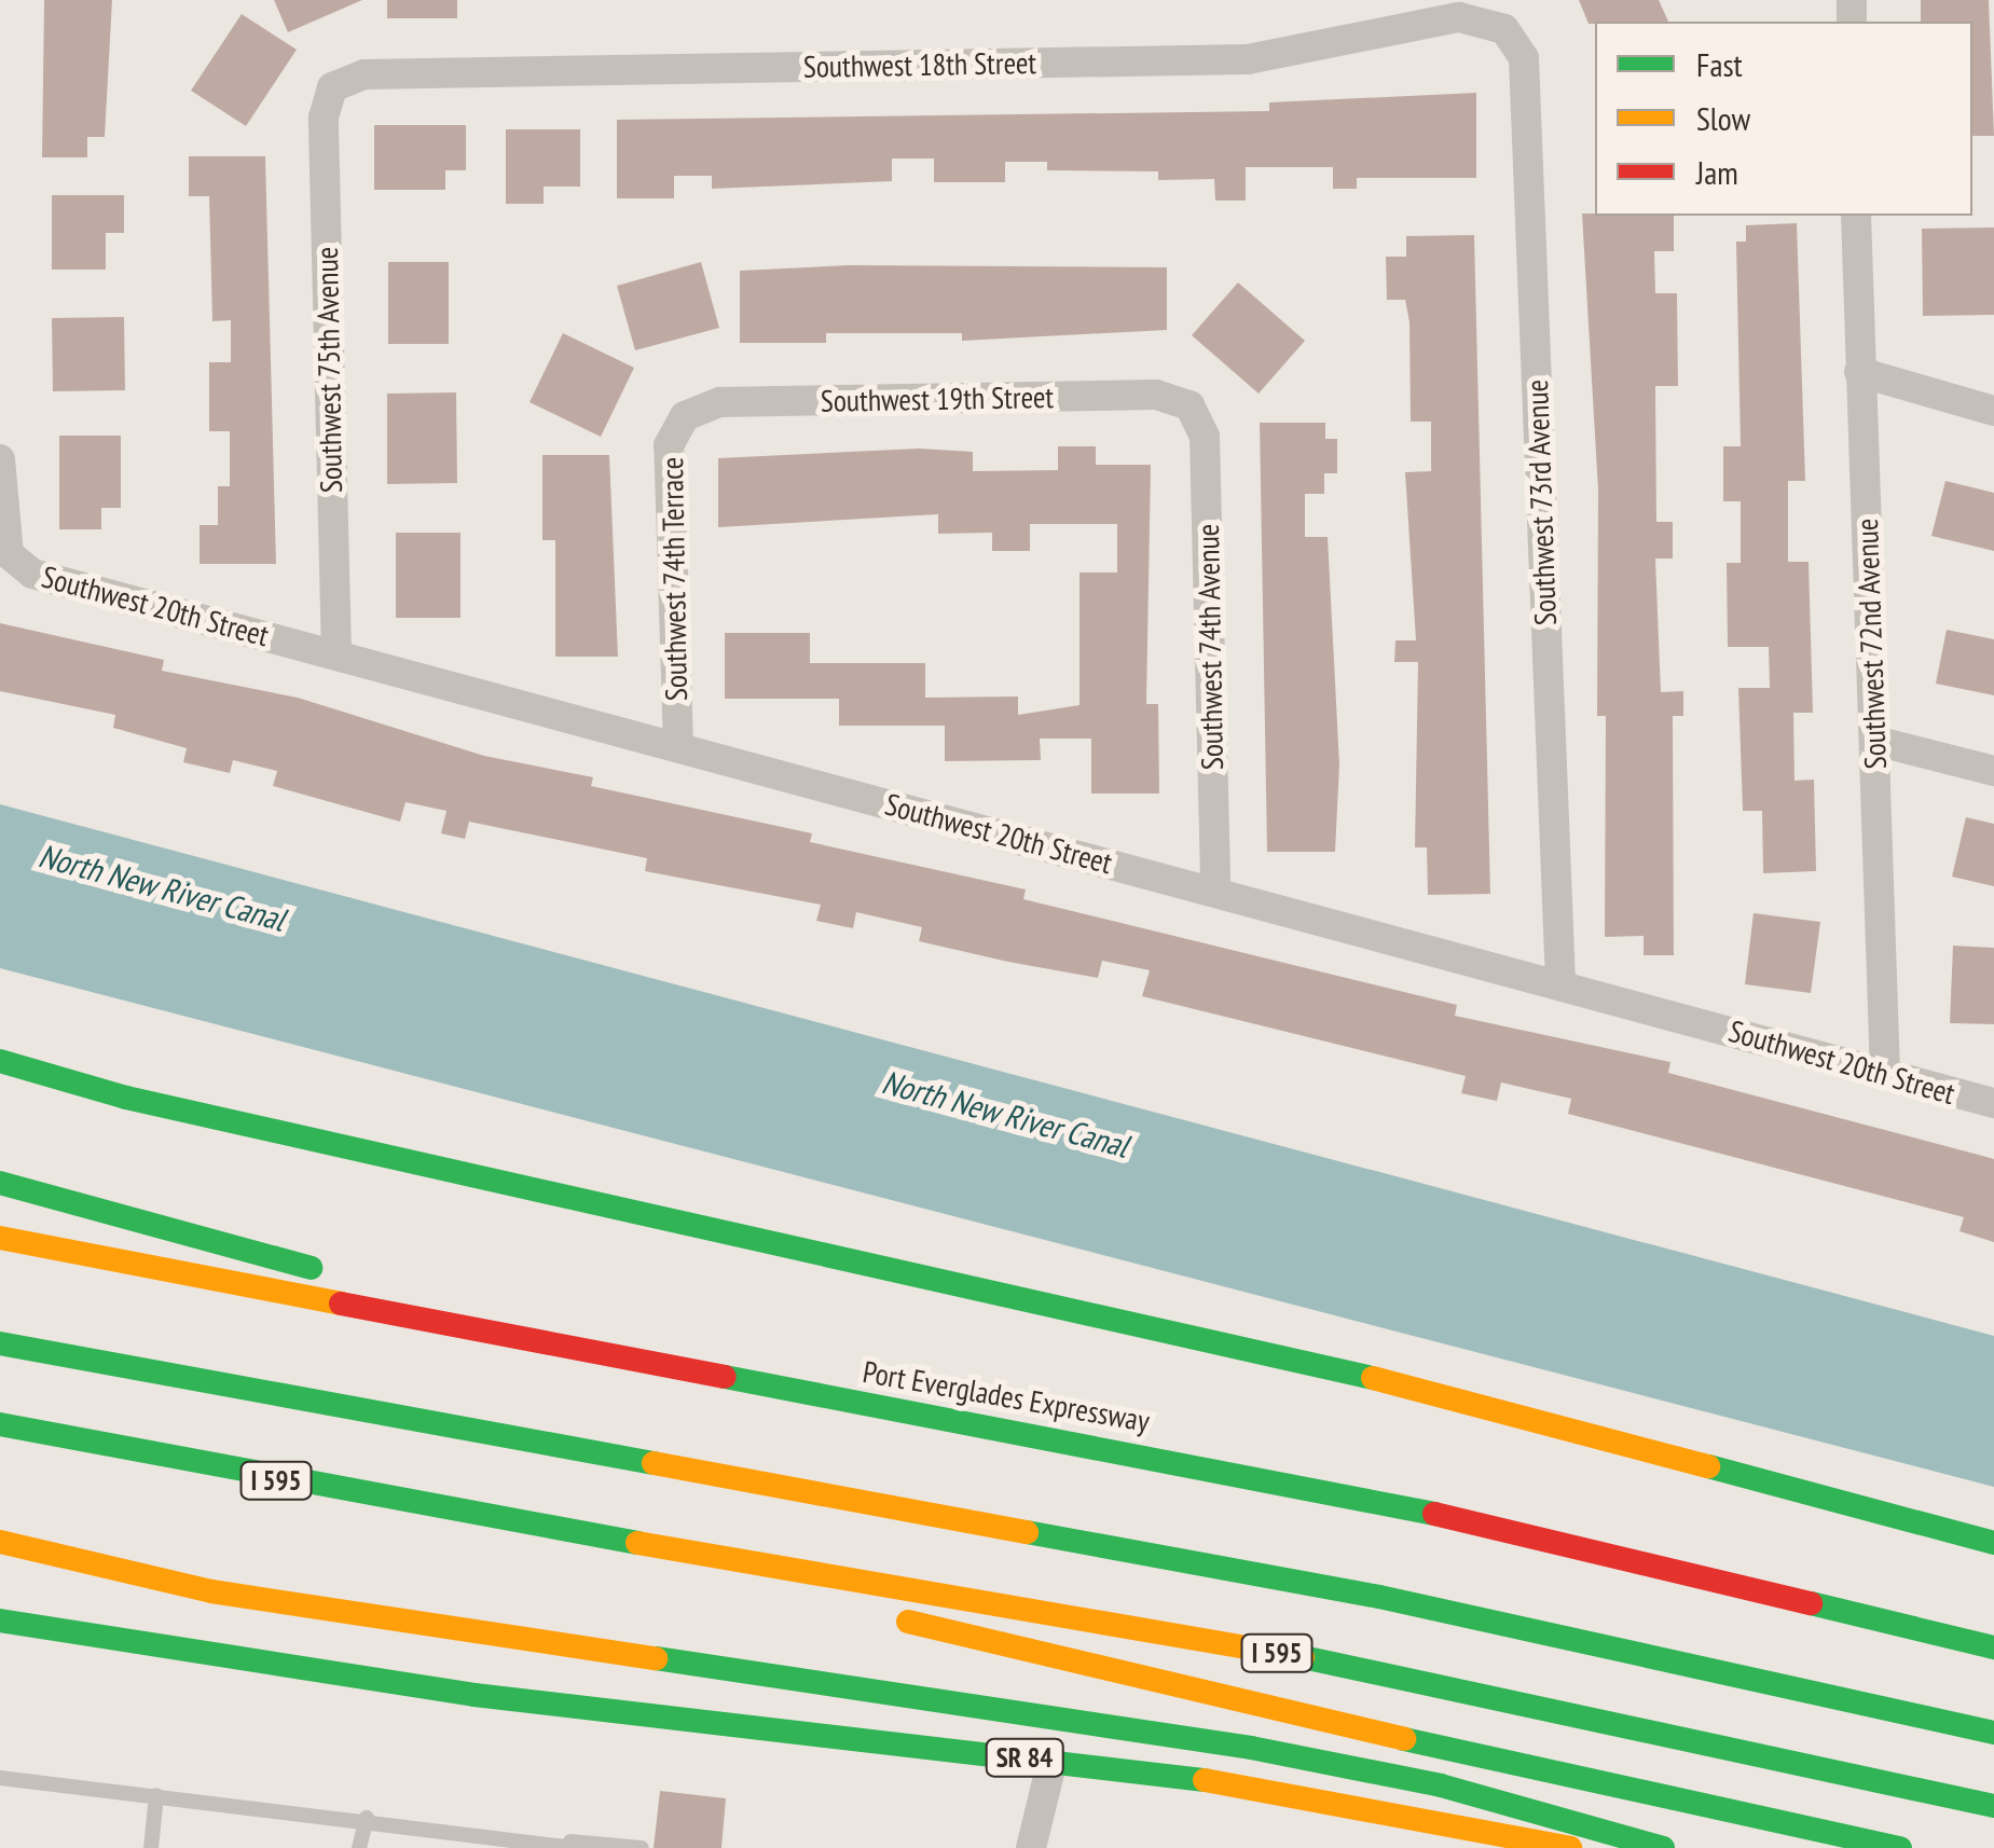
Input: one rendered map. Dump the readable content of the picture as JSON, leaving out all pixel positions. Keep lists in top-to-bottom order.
{
  "streets": {
    "main road": ["Port Everglades Expressway", "I 595", "SR 84"],
    "street": [
      "Southwest 18th Street",
      "Southwest 75th Avenue",
      "Southwest 19th Street",
      "Southwest 73rd Avenue",
      "Southwest 74th Terrace",
      "Southwest 20th Street",
      "Southwest 72nd Avenue",
      "Southwest 74th Avenue"
    ]
  },
  "crossings": [
    ["Southwest 18th Street", "Southwest 75th Avenue"],
    ["Southwest 18th Street", "Southwest 73rd Avenue"],
    ["Southwest 75th Avenue", "Southwest 20th Street"],
    ["Southwest 19th Street", "Southwest 74th Terrace"],
    ["Southwest 19th Street", "Southwest 74th Avenue"],
    ["Southwest 73rd Avenue", "Southwest 20th Street"],
    ["Southwest 74th Terrace", "Southwest 20th Street"],
    ["Southwest 20th Street", "Southwest 72nd Avenue"],
    ["Southwest 20th Street", "Southwest 74th Avenue"]
  ],
  "water": ["North New River Canal"],
  "legend": ["Fast", "Slow", "Jam"]
}
